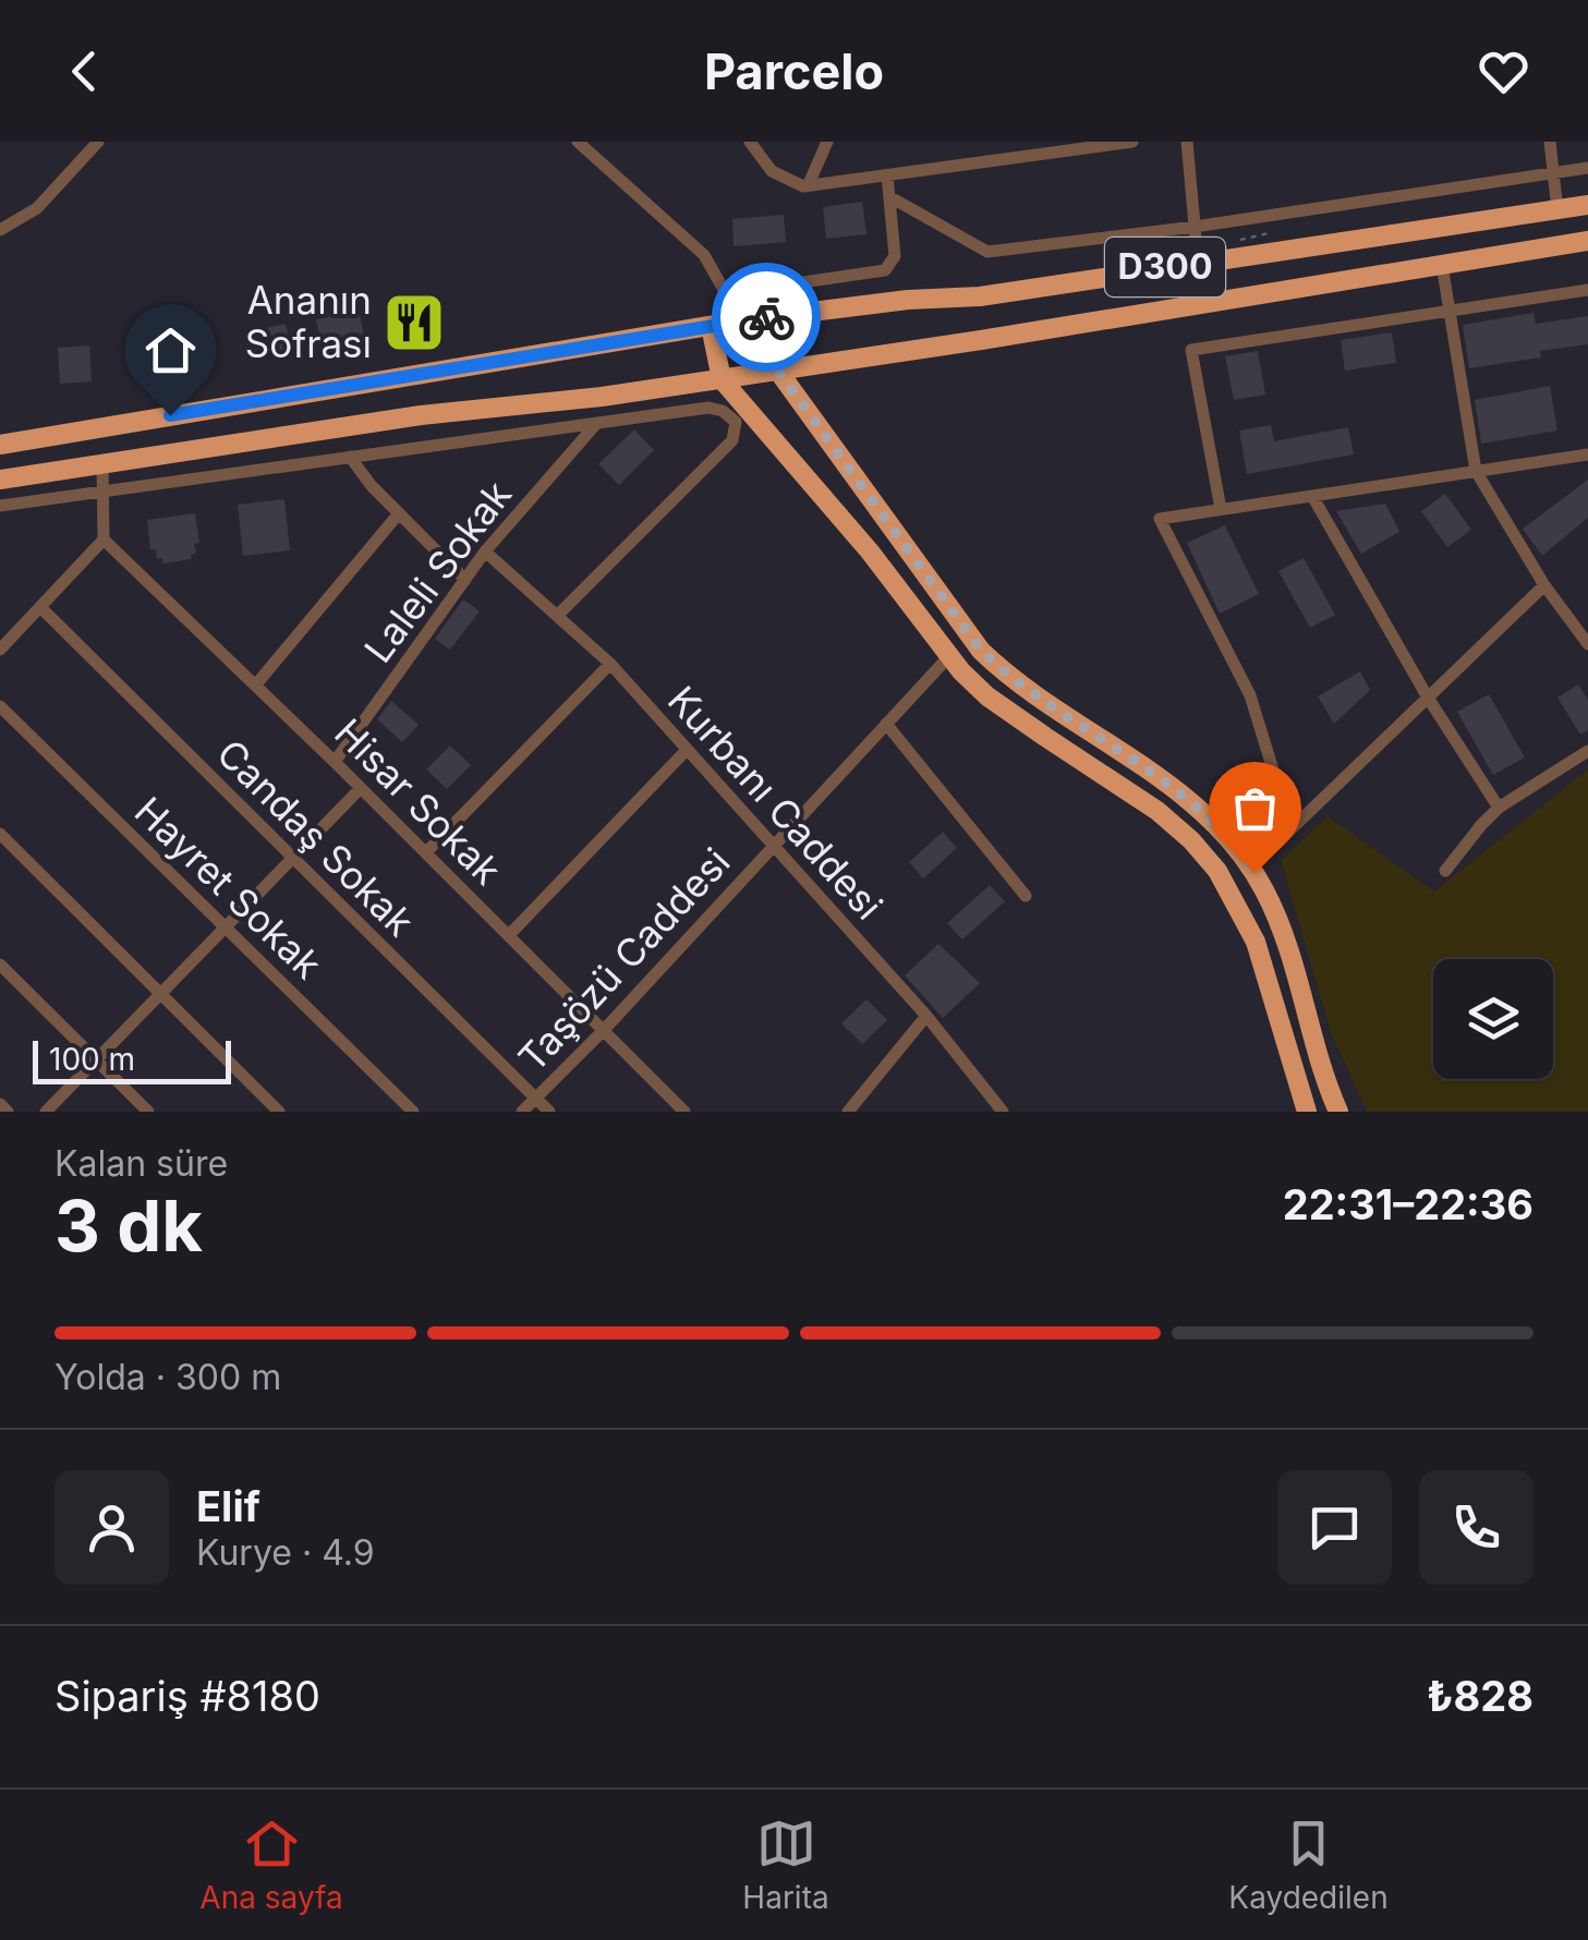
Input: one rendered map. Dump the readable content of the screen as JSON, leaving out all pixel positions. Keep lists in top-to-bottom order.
{
  "streets": {
    "highway": ["D300"],
    "street": [
      "Laleli Sokak",
      "Hisar Sokak",
      "Kurbanı Caddesi",
      "Candaş Sokak",
      "Hayret Sokak",
      "Taşözü Caddesi"
    ]
  },
  "crossings": [
    ["Laleli Sokak", "Hisar Sokak"],
    ["Laleli Sokak", "Kurbanı Caddesi"],
    ["Hisar Sokak", "Taşözü Caddesi"],
    ["Kurbanı Caddesi", "Taşözü Caddesi"],
    ["Candaş Sokak", "Taşözü Caddesi"]
  ],
  "places": {
    "restaurant": ["Ananın Sofrası"]
  },
  "scale_bar": "100 m",
  "page": {
    "header": "Parcelo",
    "scale": "100 m",
    "heading": ["3 dk", "Kalan süre", "22:31–22:36"],
    "panel": [
      "Elif",
      "Kurye · 4.9",
      "Sipariş #8180",
      "₺828"
    ],
    "bar": "Yolda · 300 m",
    "tabs": ["Ana sayfa", "Harita", "Kaydedilen"]
  }
}
